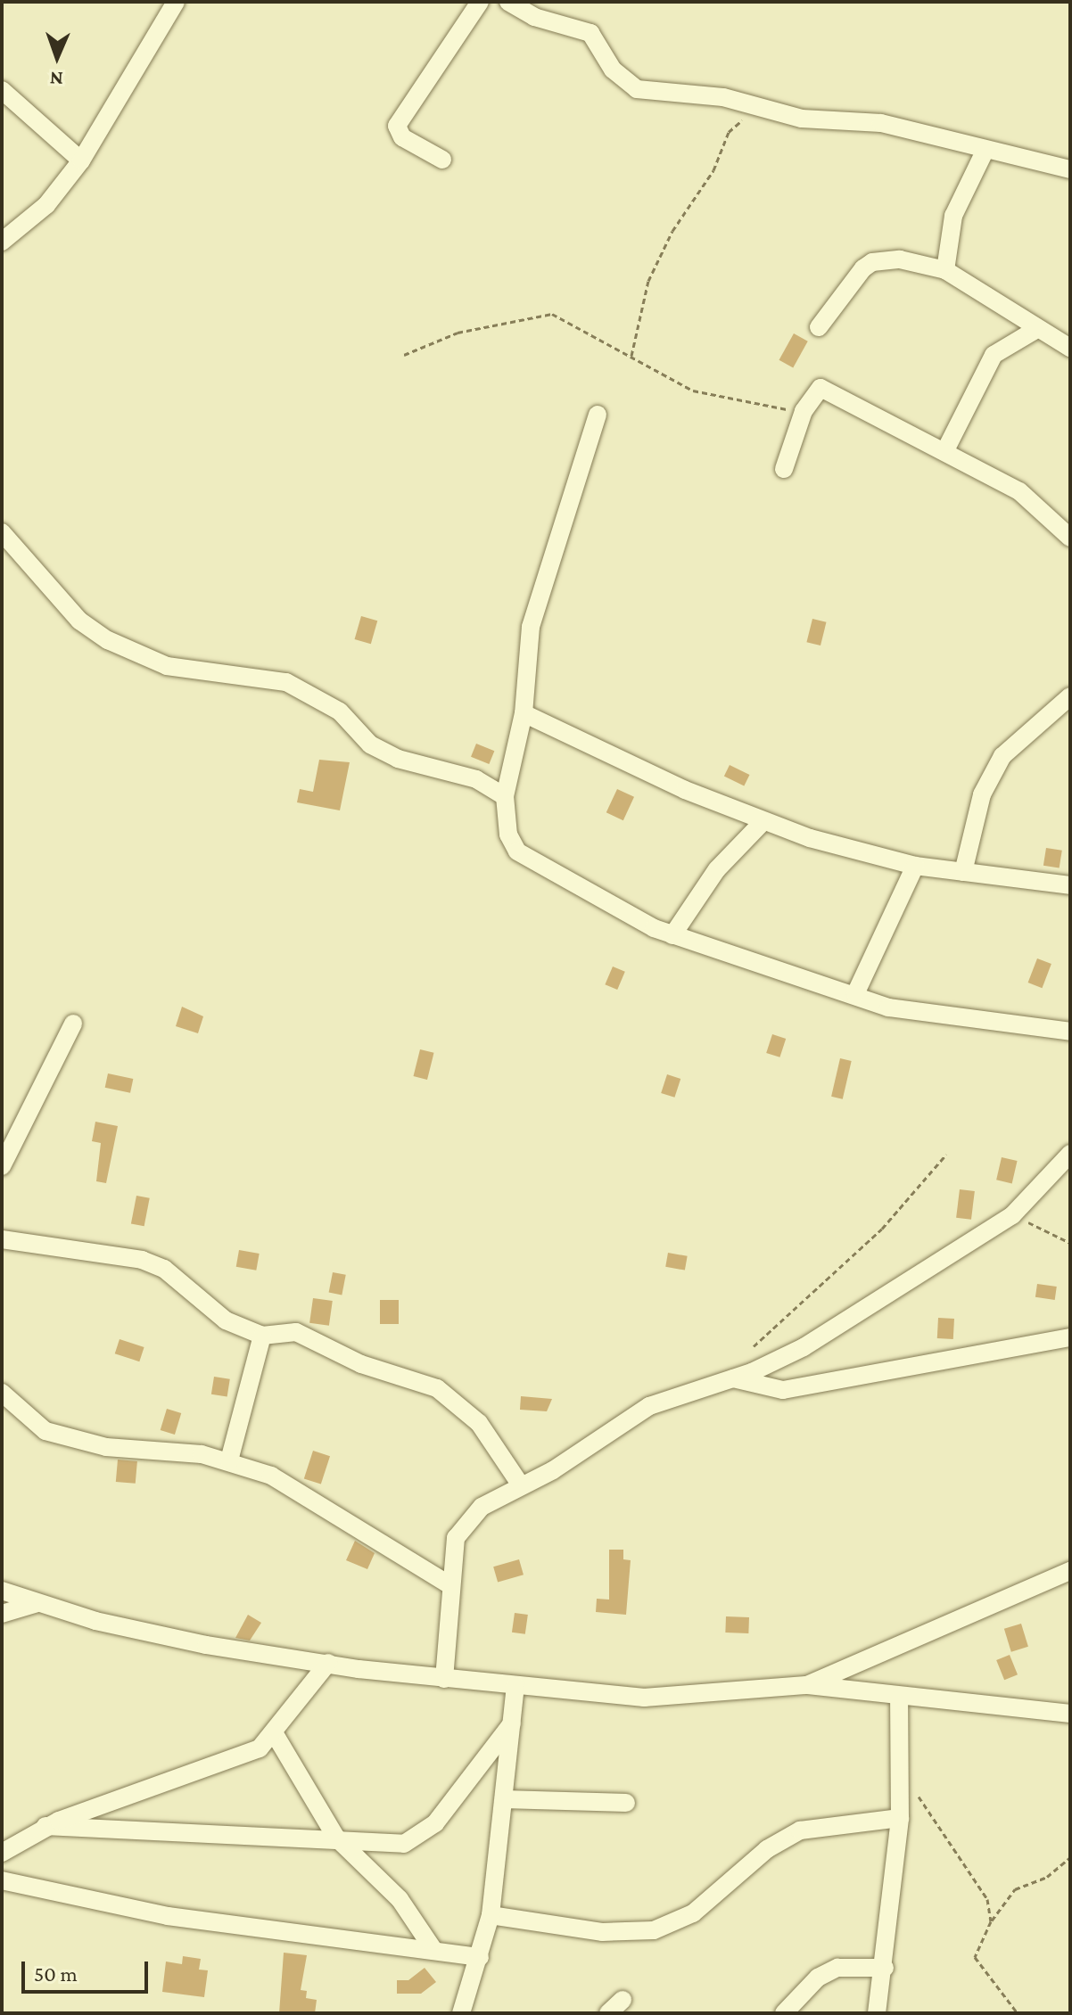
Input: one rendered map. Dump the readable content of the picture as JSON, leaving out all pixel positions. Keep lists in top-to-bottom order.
{
  "scale_bar": "50 m",
  "north": "bottom"
}
